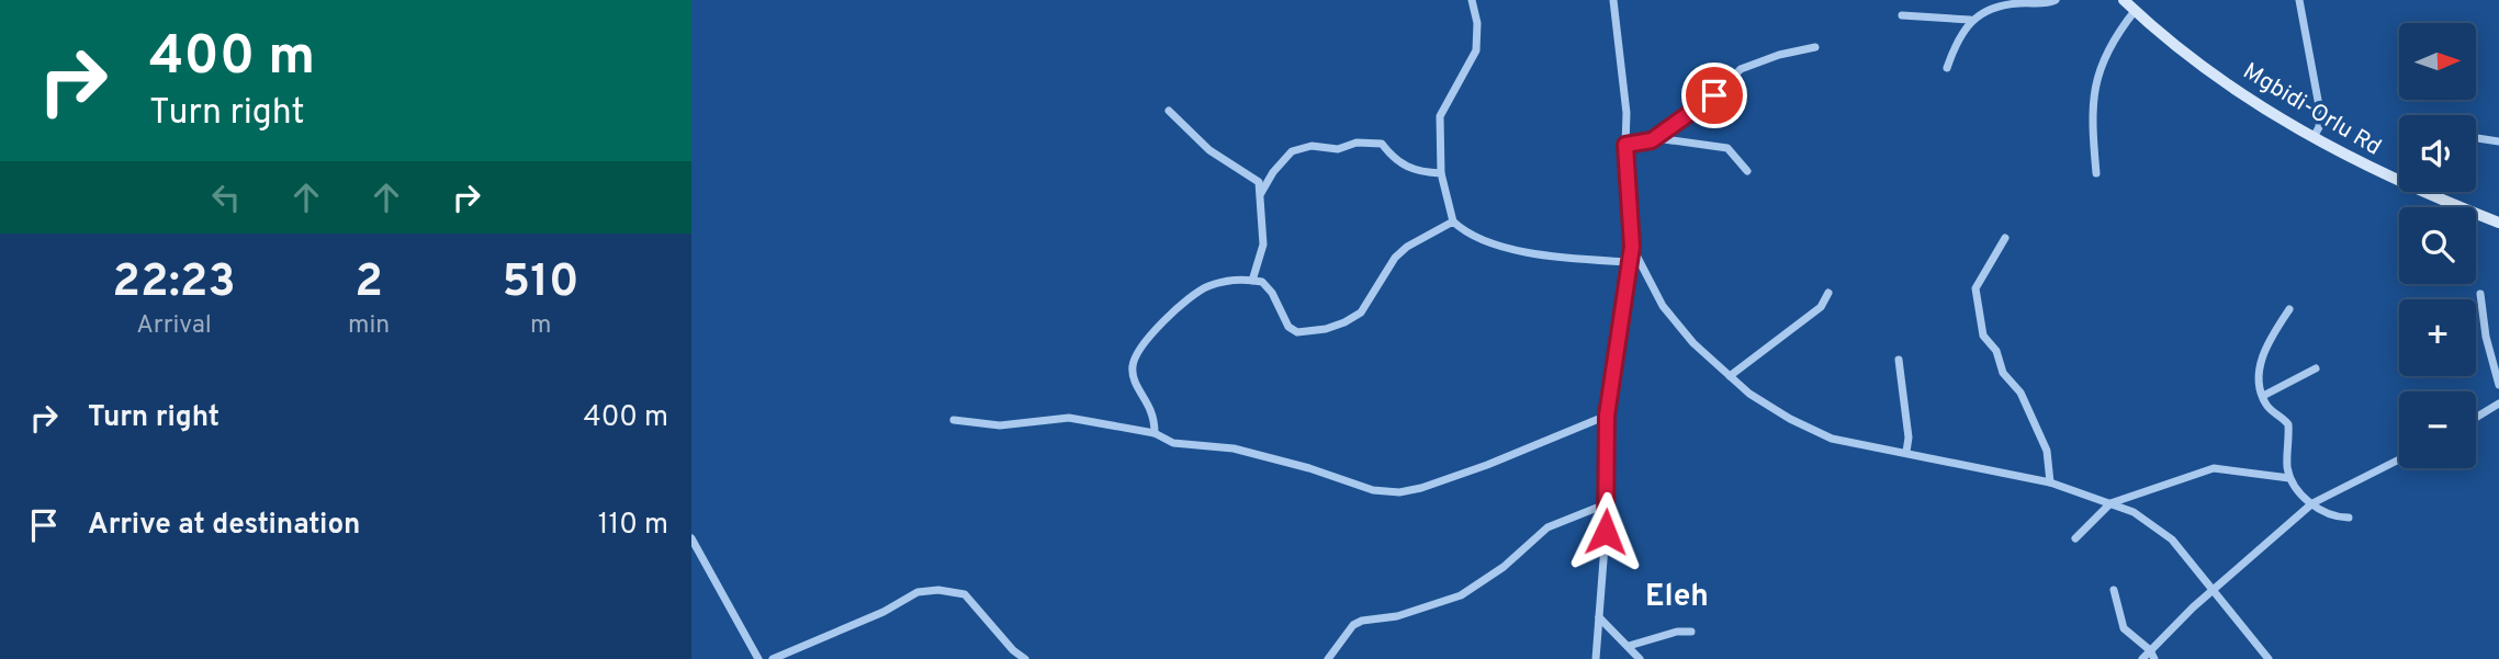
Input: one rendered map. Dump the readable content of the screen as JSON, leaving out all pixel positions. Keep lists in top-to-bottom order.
{
  "streets": {
    "main road": ["Mgbidi-Orlu Rd"]
  },
  "districts": ["Eleh"],
  "north": "right",
  "page": {
    "turn": ["400 m", "Turn right"],
    "map_buttons": ["+", "−"],
    "eta": [
      "22:23",
      "Arrival",
      "2",
      "min",
      "510",
      "m"
    ],
    "list": [
      {
        "name": "Turn right",
        "value": "400 m"
      },
      {
        "name": "Arrive at destination",
        "value": "110 m"
      }
    ]
  }
}
